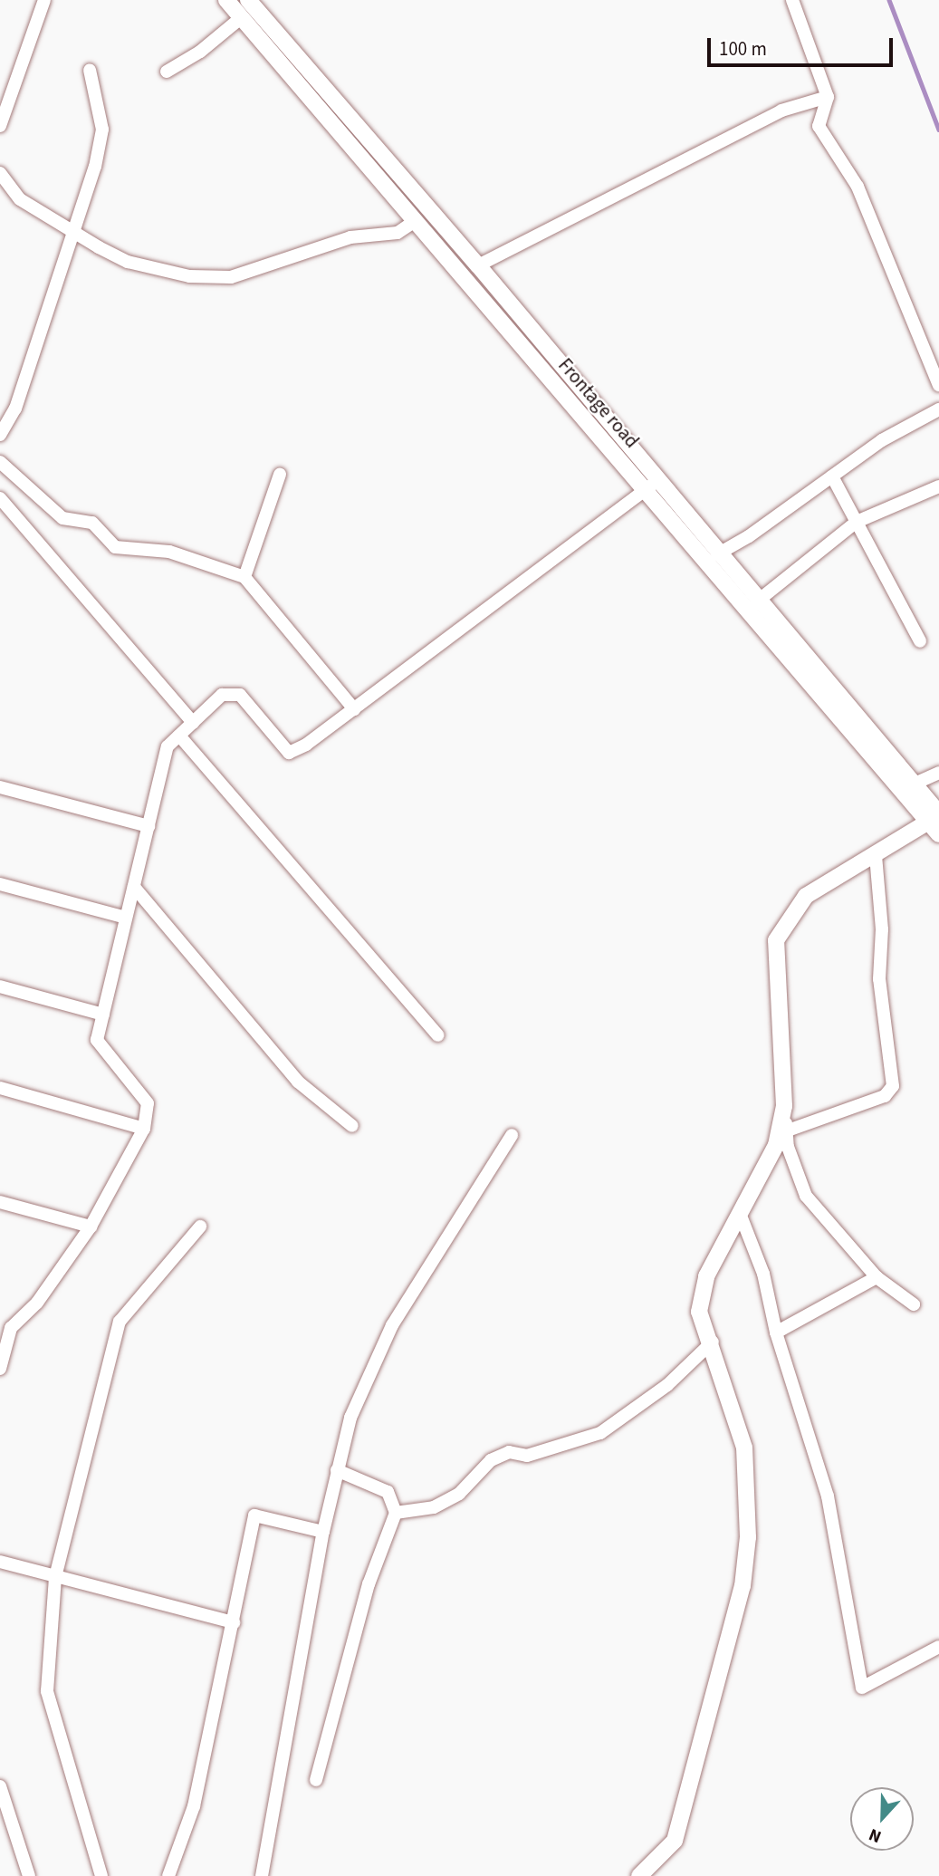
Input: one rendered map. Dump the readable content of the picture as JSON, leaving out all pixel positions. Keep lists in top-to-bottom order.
{
  "streets": {
    "main road": ["Frontage road"]
  },
  "scale_bar": "100 m",
  "north": "bottom"
}
